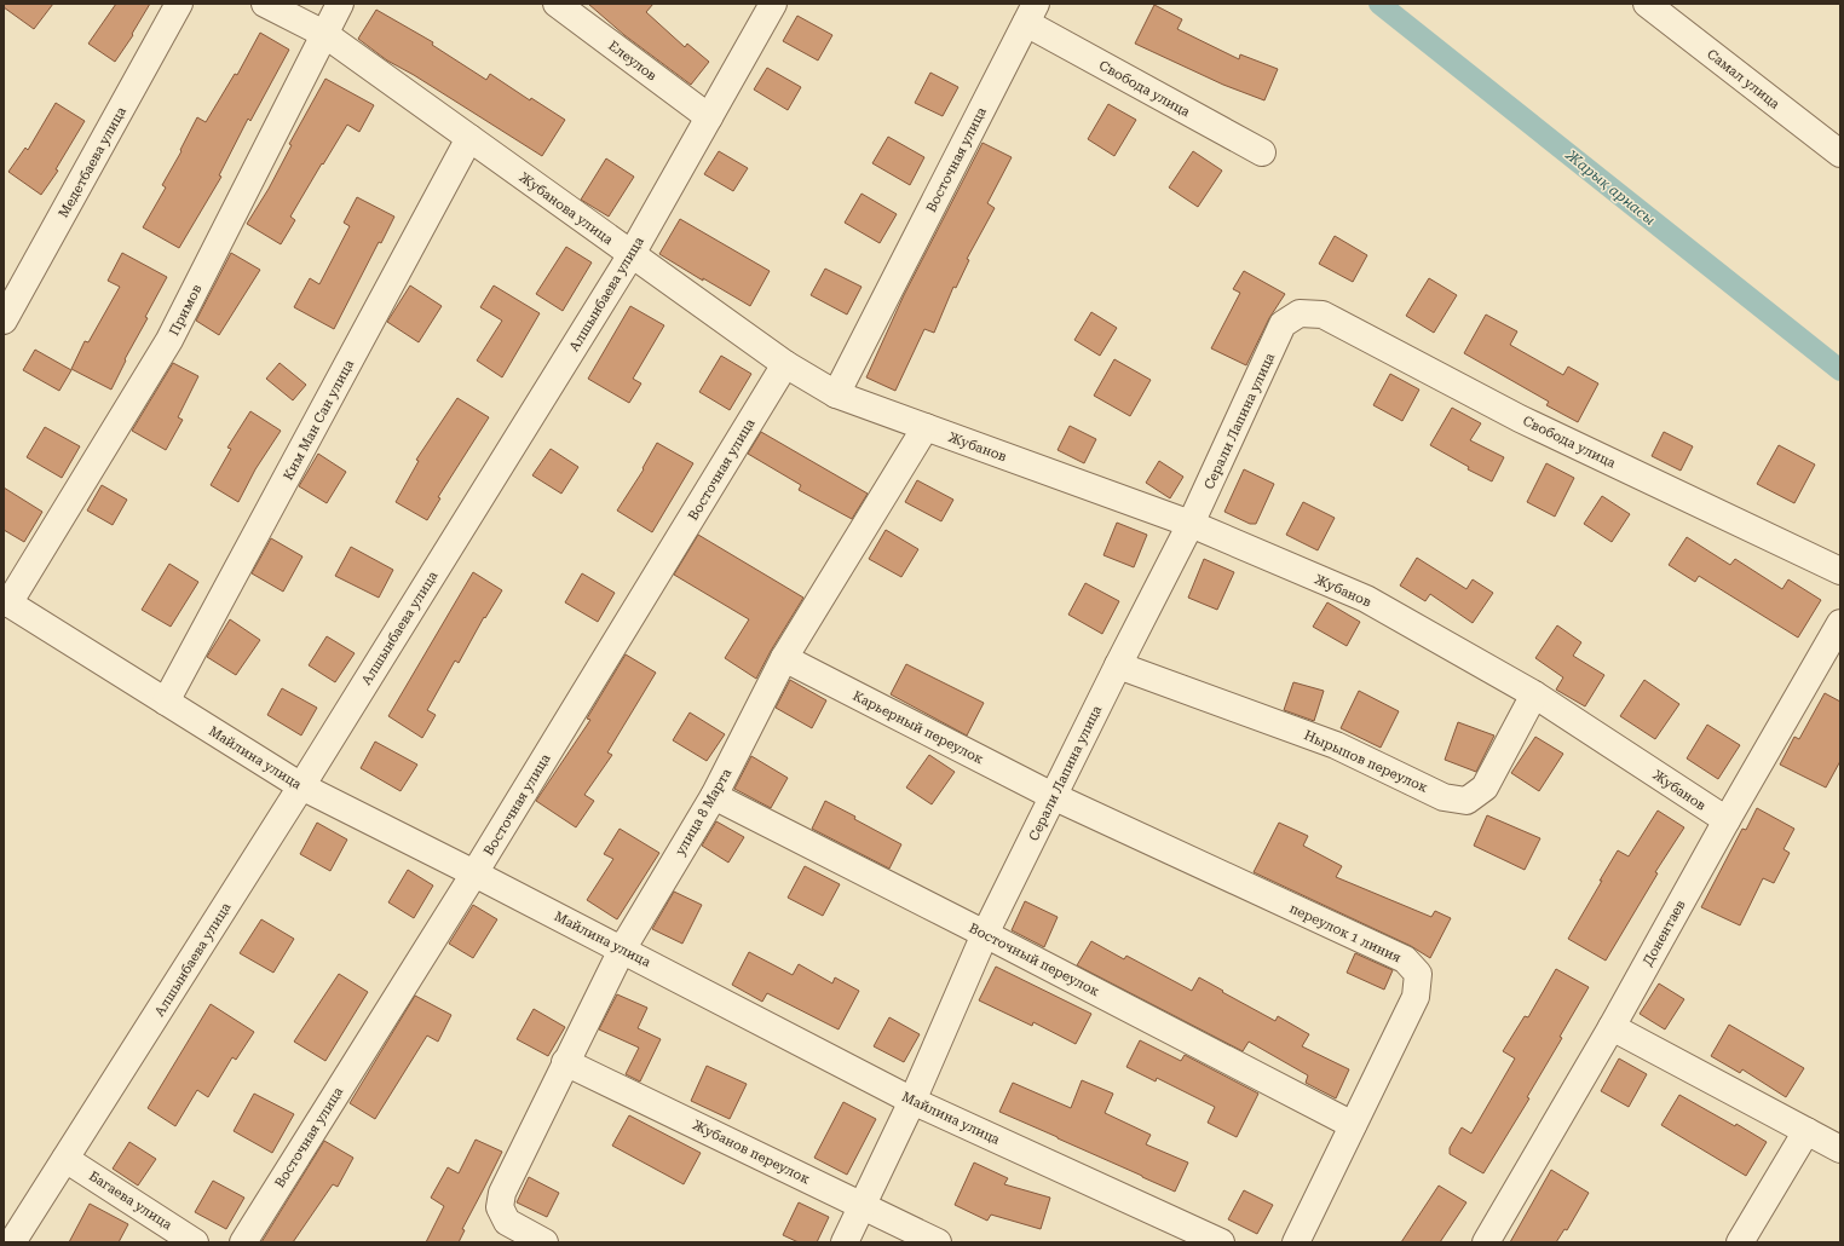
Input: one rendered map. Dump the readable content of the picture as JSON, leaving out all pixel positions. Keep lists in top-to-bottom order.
{
  "streets": {
    "street": [
      "Елеулов",
      "Самал улица",
      "Свобода улица",
      "Восточная улица",
      "Медетбаева улица",
      "Жубанова улица",
      "Алшынбаева улица",
      "Примов",
      "Ким Ман Сан улица",
      "Серали Лапина улица",
      "Жубанов",
      "Карьерный переулок",
      "Майлина улица",
      "Нырыпов переулок",
      "улица 8 Марта",
      "переулок 1 линия",
      "Донентаев",
      "Восточный переулок",
      "Жубанов переулок",
      "Багаева улица"
    ]
  },
  "crossings": [
    ["Елеулов", "Алшынбаева улица"],
    ["Свобода улица", "Восточная улица"],
    ["Свобода улица", "Серали Лапина улица"],
    ["Восточная улица", "Жубанова улица"],
    ["Восточная улица", "Майлина улица"],
    ["Жубанова улица", "Алшынбаева улица"],
    ["Жубанова улица", "Примов"],
    ["Жубанова улица", "Ким Ман Сан улица"],
    ["Жубанова улица", "Жубанов"],
    ["Жубанова улица", "улица 8 Марта"],
    ["Алшынбаева улица", "Майлина улица"],
    ["Алшынбаева улица", "Багаева улица"],
    ["Примов", "Майлина улица"],
    ["Ким Ман Сан улица", "Майлина улица"],
    ["Серали Лапина улица", "Жубанов"],
    ["Серали Лапина улица", "Карьерный переулок"],
    ["Серали Лапина улица", "Майлина улица"],
    ["Серали Лапина улица", "Нырыпов переулок"],
    ["Серали Лапина улица", "переулок 1 линия"],
    ["Серали Лапина улица", "Восточный переулок"],
    ["Серали Лапина улица", "Жубанов переулок"],
    ["Жубанов", "Нырыпов переулок"],
    ["Жубанов", "улица 8 Марта"],
    ["Жубанов", "Донентаев"],
    ["Карьерный переулок", "улица 8 Марта"],
    ["Карьерный переулок", "переулок 1 линия"],
    ["Майлина улица", "улица 8 Марта"],
    ["улица 8 Марта", "Восточный переулок"],
    ["улица 8 Марта", "Жубанов переулок"],
    ["переулок 1 линия", "Восточный переулок"]
  ],
  "water": ["Жарық арнасы"]
}
